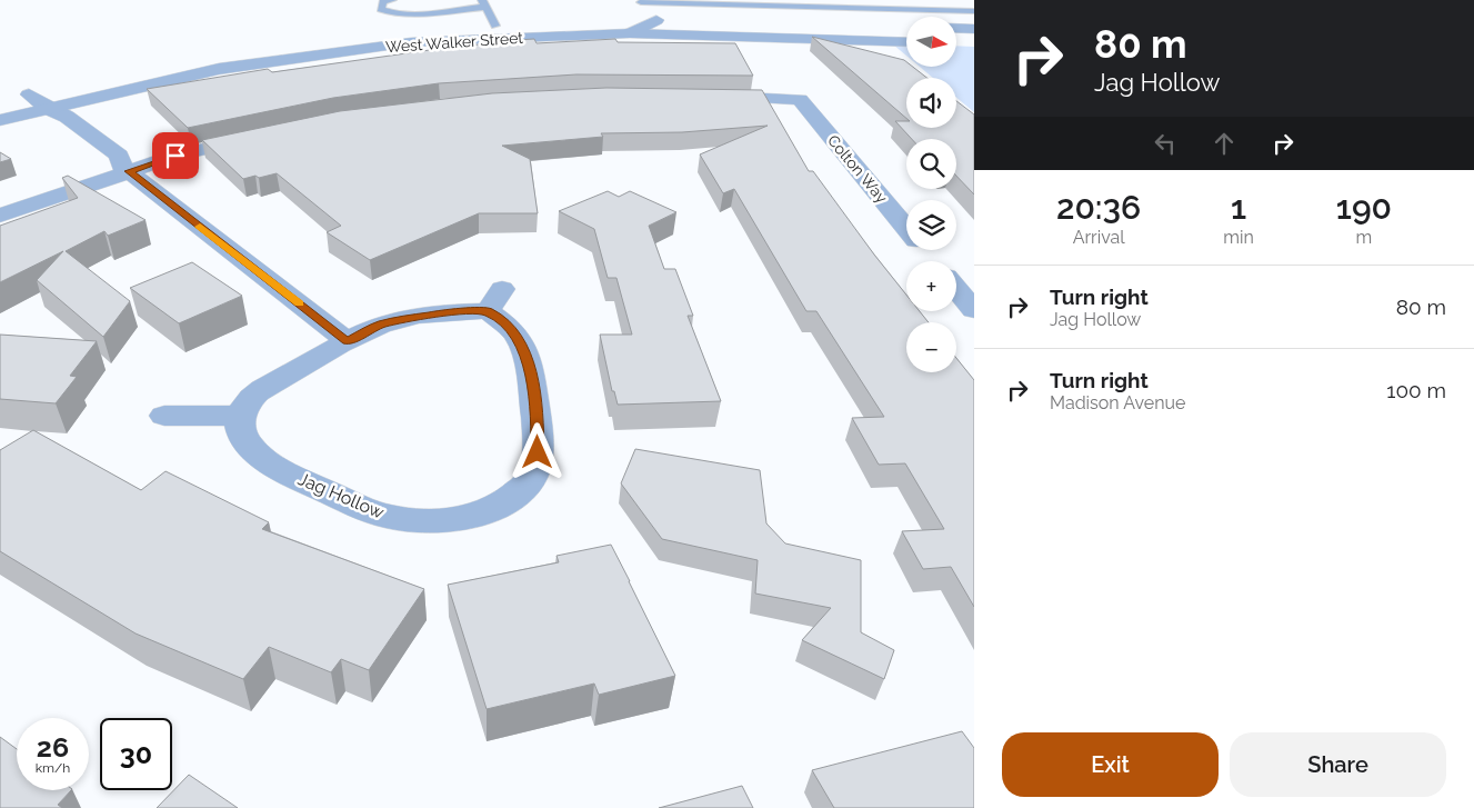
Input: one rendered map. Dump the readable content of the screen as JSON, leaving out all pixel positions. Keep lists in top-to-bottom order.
{
  "streets": {
    "street": ["West Walker Street", "Colton Way", "Jag Hollow"]
  },
  "north": "right",
  "page": {
    "turn": ["80 m", "Jag Hollow"],
    "map_buttons": ["+", "−"],
    "eta": [
      "20:36",
      "Arrival",
      "1",
      "min",
      "190",
      "m"
    ],
    "list": [
      {
        "name": "Turn right",
        "note": "Jag Hollow",
        "value": "80 m"
      },
      {
        "name": "Turn right",
        "note": "Madison Avenue",
        "value": "100 m"
      }
    ],
    "speed": "26 km/h",
    "limit": "30",
    "buttons": ["Exit", "Share"]
  }
}
